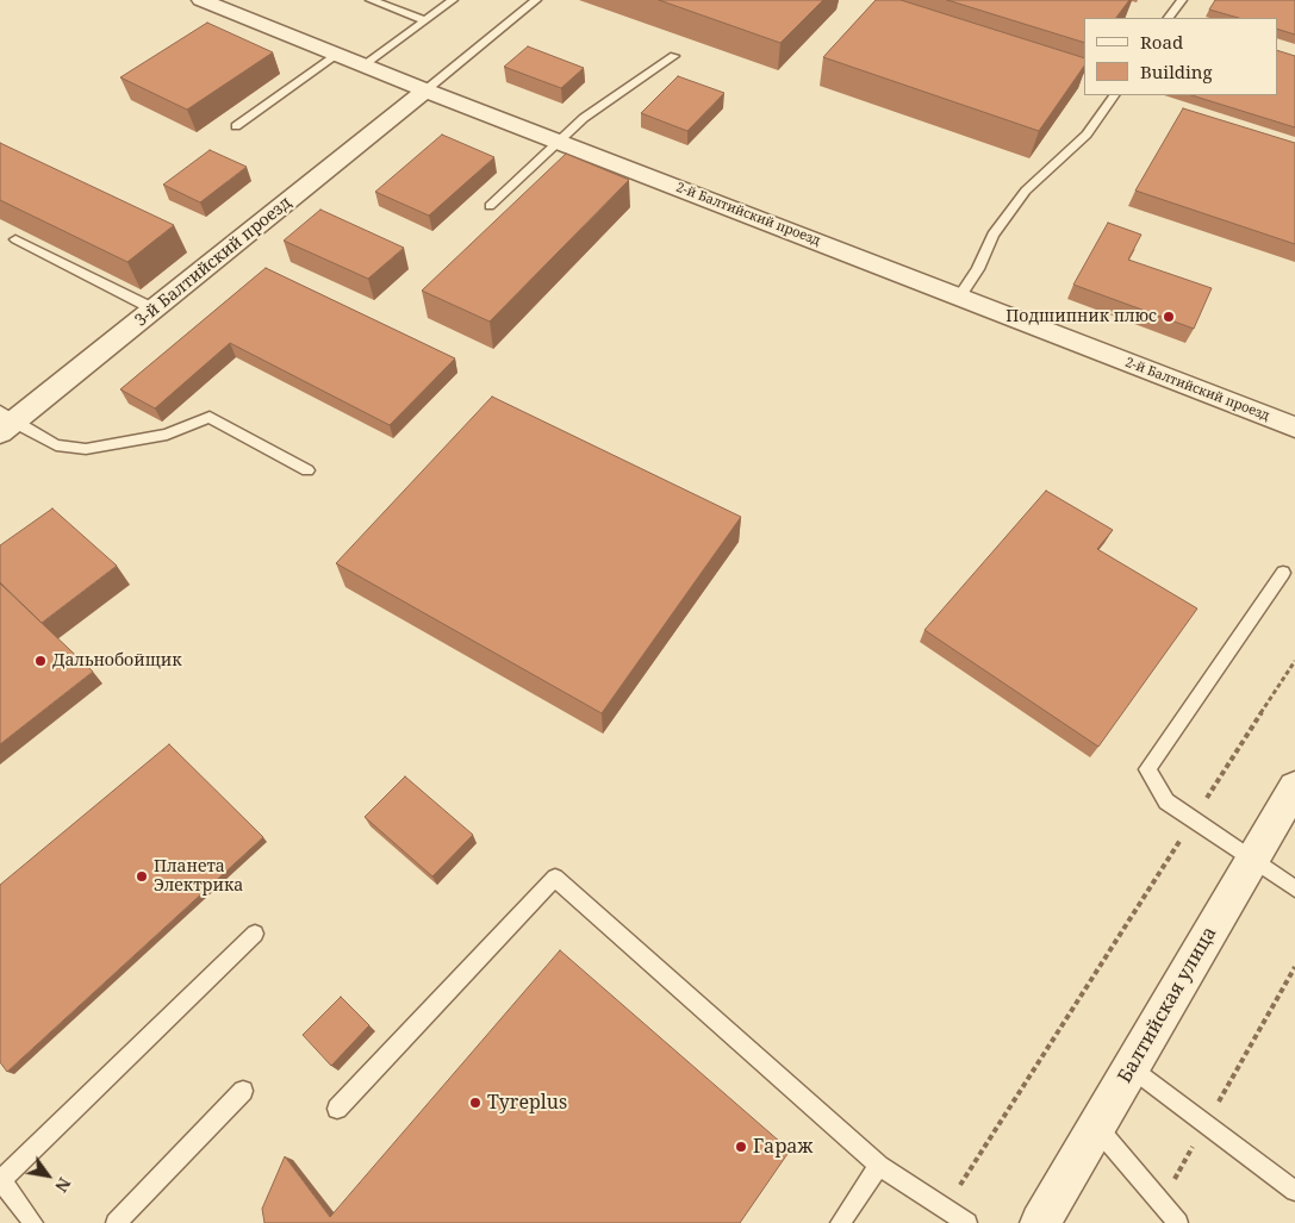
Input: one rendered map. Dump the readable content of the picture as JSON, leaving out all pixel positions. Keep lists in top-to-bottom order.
{
  "streets": {
    "street": ["2-й Балтийский проезд", "3-й Балтийский проезд", "Балтийская улица"]
  },
  "crossings": [
    ["2-й Балтийский проезд", "3-й Балтийский проезд"]
  ],
  "places": [
    "Подшипник плюс",
    "Дальнобойщик",
    "Планета Электрика",
    "Tyreplus",
    "Гараж"
  ],
  "legend": ["Road", "Building"],
  "north": "bottom right"
}
